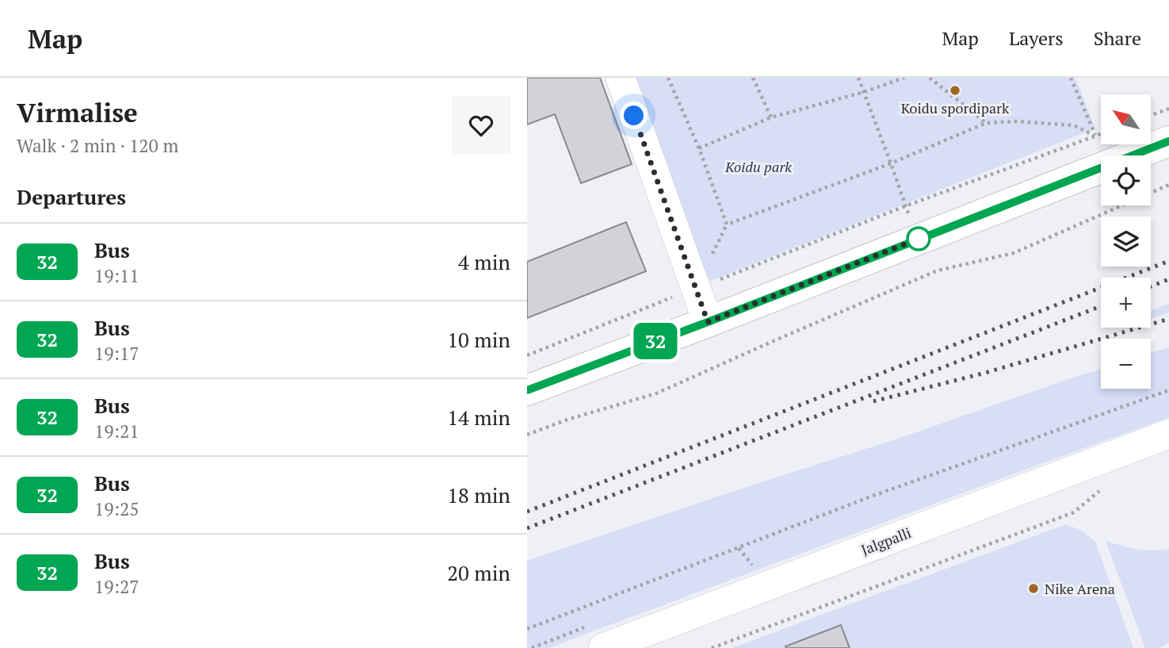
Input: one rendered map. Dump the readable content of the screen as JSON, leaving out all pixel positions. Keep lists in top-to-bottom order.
{
  "streets": {
    "street": ["Jalgpalli"]
  },
  "parks": ["Koidu park"],
  "places": ["Koidu spordipark", "Nike Arena"],
  "lines": ["bus line 32"],
  "north": "top left",
  "page": {
    "header": "Map",
    "nav": ["Map", "Layers", "Share"],
    "heading": [
      ["Virmalise", "Walk · 2 min · 120 m"],
      "Departures"
    ],
    "on_map": "32",
    "map_buttons": ["+", "−"],
    "list": [
      {
        "mark": "32",
        "name": "Bus",
        "note": "19:11",
        "value": "4 min"
      },
      {
        "mark": "32",
        "name": "Bus",
        "note": "19:17",
        "value": "10 min"
      },
      {
        "mark": "32",
        "name": "Bus",
        "note": "19:21",
        "value": "14 min"
      },
      {
        "mark": "32",
        "name": "Bus",
        "note": "19:25",
        "value": "18 min"
      },
      {
        "mark": "32",
        "name": "Bus",
        "note": "19:27",
        "value": "20 min"
      }
    ]
  }
}
